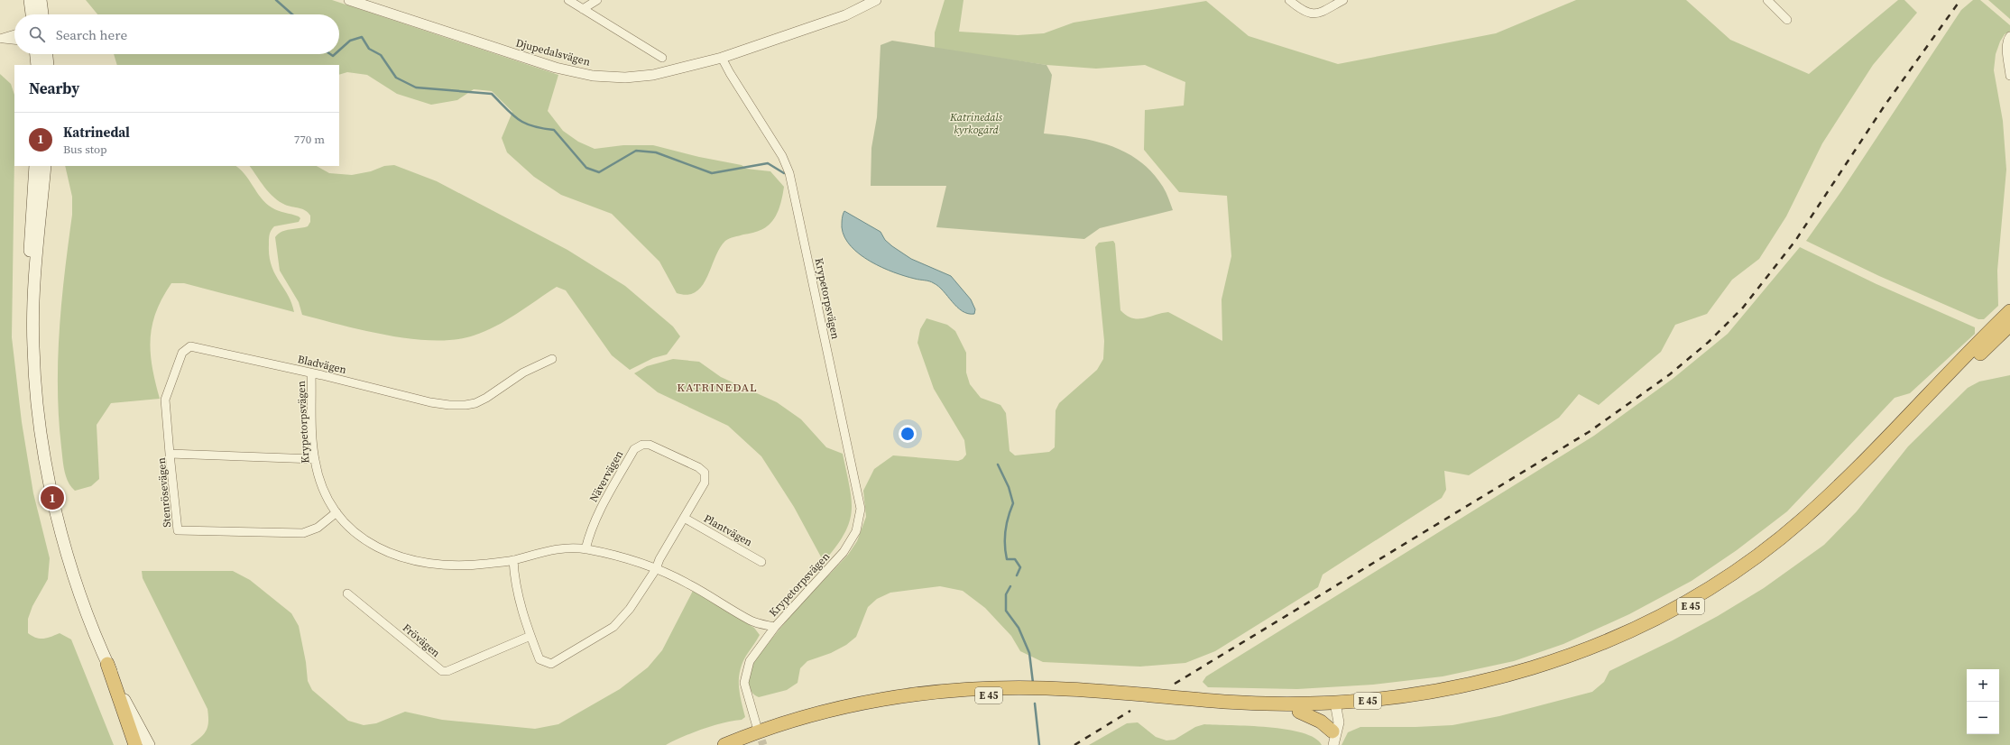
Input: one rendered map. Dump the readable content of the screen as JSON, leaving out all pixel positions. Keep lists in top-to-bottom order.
{
  "streets": {
    "highway": ["E 45"],
    "street": [
      "Djupedalsvägen",
      "Krypetorpsvägen",
      "Bladvägen",
      "Nävervägen",
      "Stenrösevägen",
      "Plantvägen",
      "Frövägen"
    ]
  },
  "crossings": [
    ["Djupedalsvägen", "Krypetorpsvägen"],
    ["Krypetorpsvägen", "Bladvägen"],
    ["Krypetorpsvägen", "Nävervägen"],
    ["Krypetorpsvägen", "Stenrösevägen"],
    ["Bladvägen", "Stenrösevägen"],
    ["Nävervägen", "Plantvägen"],
    ["Nävervägen", "Frövägen"]
  ],
  "districts": ["KATRINEDAL"],
  "parks": ["Katrinedals kyrkogård"],
  "page": {
    "search": "Search here",
    "heading": "Nearby",
    "list": [
      {
        "mark": "1",
        "name": "Katrinedal",
        "note": "Bus stop",
        "value": "770 m"
      }
    ],
    "pins": "1",
    "map_buttons": ["+", "−"]
  }
}
